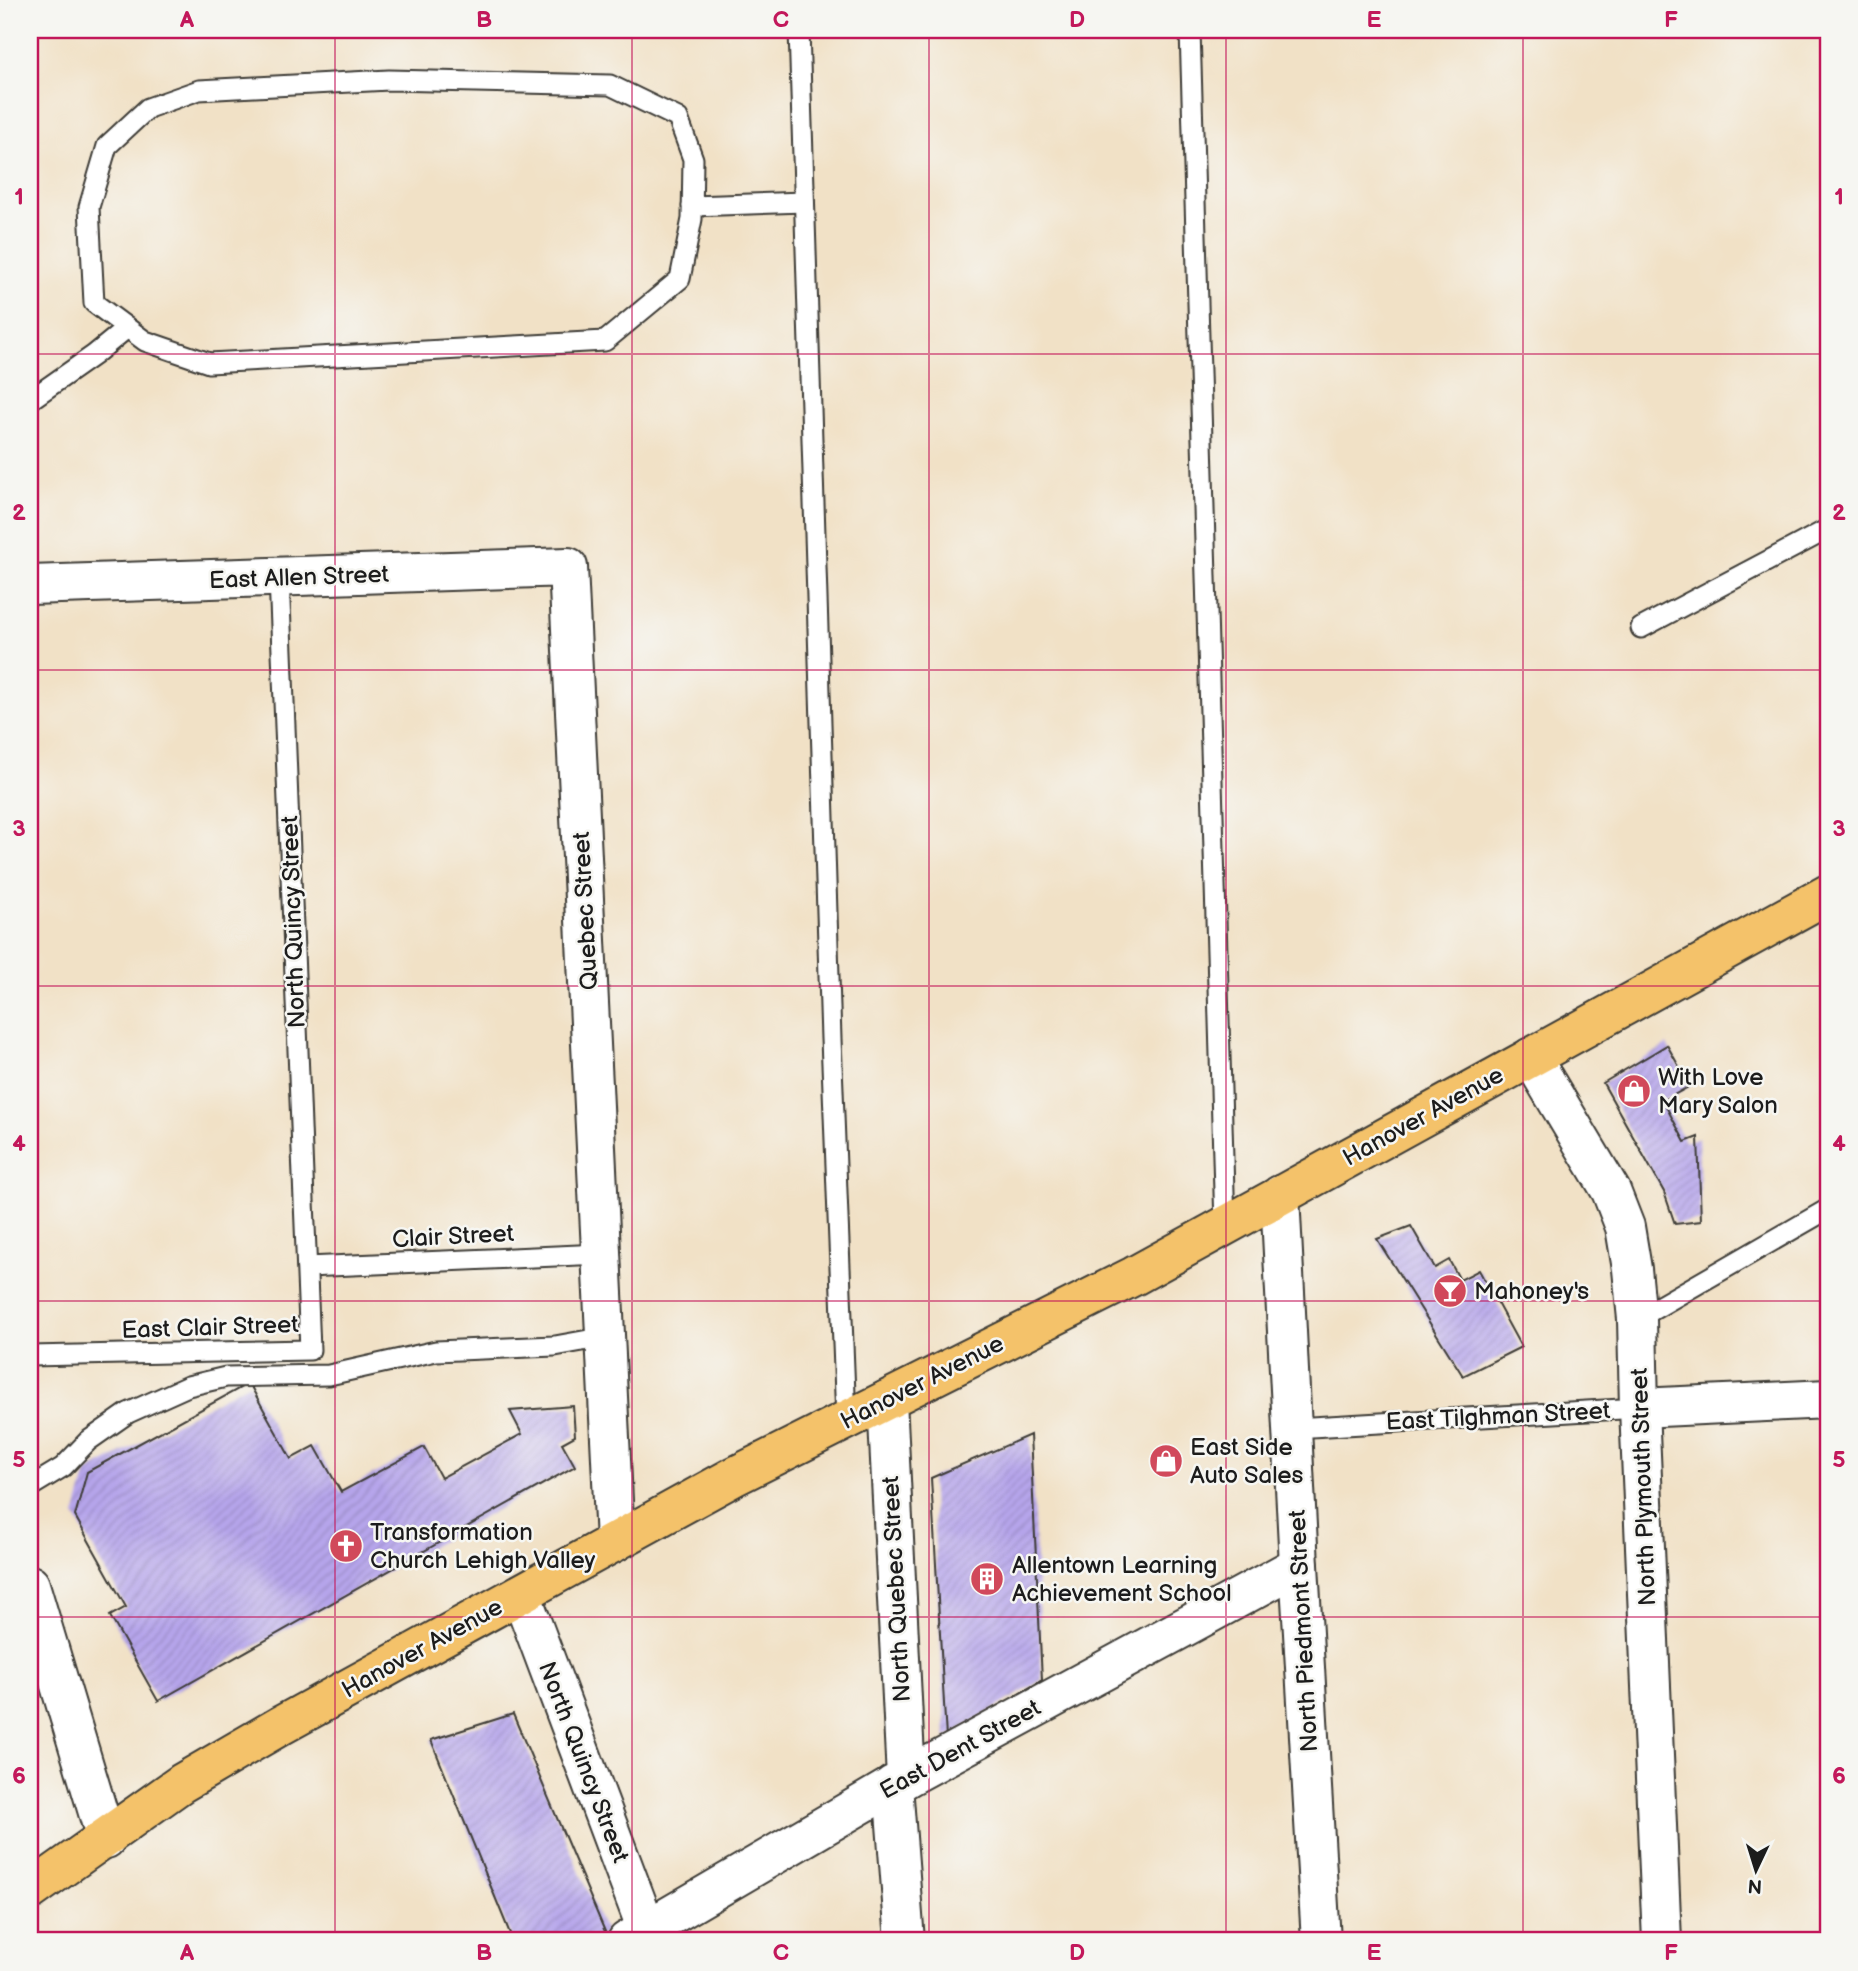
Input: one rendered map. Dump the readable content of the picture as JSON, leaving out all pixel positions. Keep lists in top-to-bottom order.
{
  "streets": {
    "main road": ["Hanover Avenue"],
    "street": [
      "East Allen Street",
      "Quebec Street",
      "North Quincy Street",
      "East Tilghman Street",
      "North Plymouth Street",
      "North Quebec Street",
      "North Piedmont Street",
      "East Dent Street"
    ],
    "lane": ["Clair Street", "East Clair Street"]
  },
  "crossings": [
    ["East Allen Street", "Quebec Street"],
    ["East Allen Street", "North Quincy Street"],
    ["Quebec Street", "Clair Street"],
    ["North Quincy Street", "Hanover Avenue"],
    ["North Quincy Street", "Clair Street"],
    ["North Quincy Street", "East Clair Street"],
    ["North Quincy Street", "East Dent Street"],
    ["Hanover Avenue", "North Plymouth Street"],
    ["Hanover Avenue", "North Quebec Street"],
    ["Hanover Avenue", "North Piedmont Street"],
    ["Clair Street", "East Clair Street"],
    ["East Tilghman Street", "North Plymouth Street"],
    ["East Tilghman Street", "North Piedmont Street"],
    ["North Quebec Street", "East Dent Street"],
    ["North Piedmont Street", "East Dent Street"]
  ],
  "places": {
    "shop": ["With Love Mary Salon", "East Side Auto Sales"],
    "bar": ["Mahoney's"],
    "church": ["Transformation Church Lehigh Valley"],
    "building": ["Allentown Learning Achievement School"]
  },
  "north": "bottom",
  "grid": {
    "columns": [
      "A",
      "B",
      "C",
      "D",
      "E",
      "F"
    ],
    "rows": [
      "1",
      "2",
      "3",
      "4",
      "5",
      "6"
    ]
  }
}
